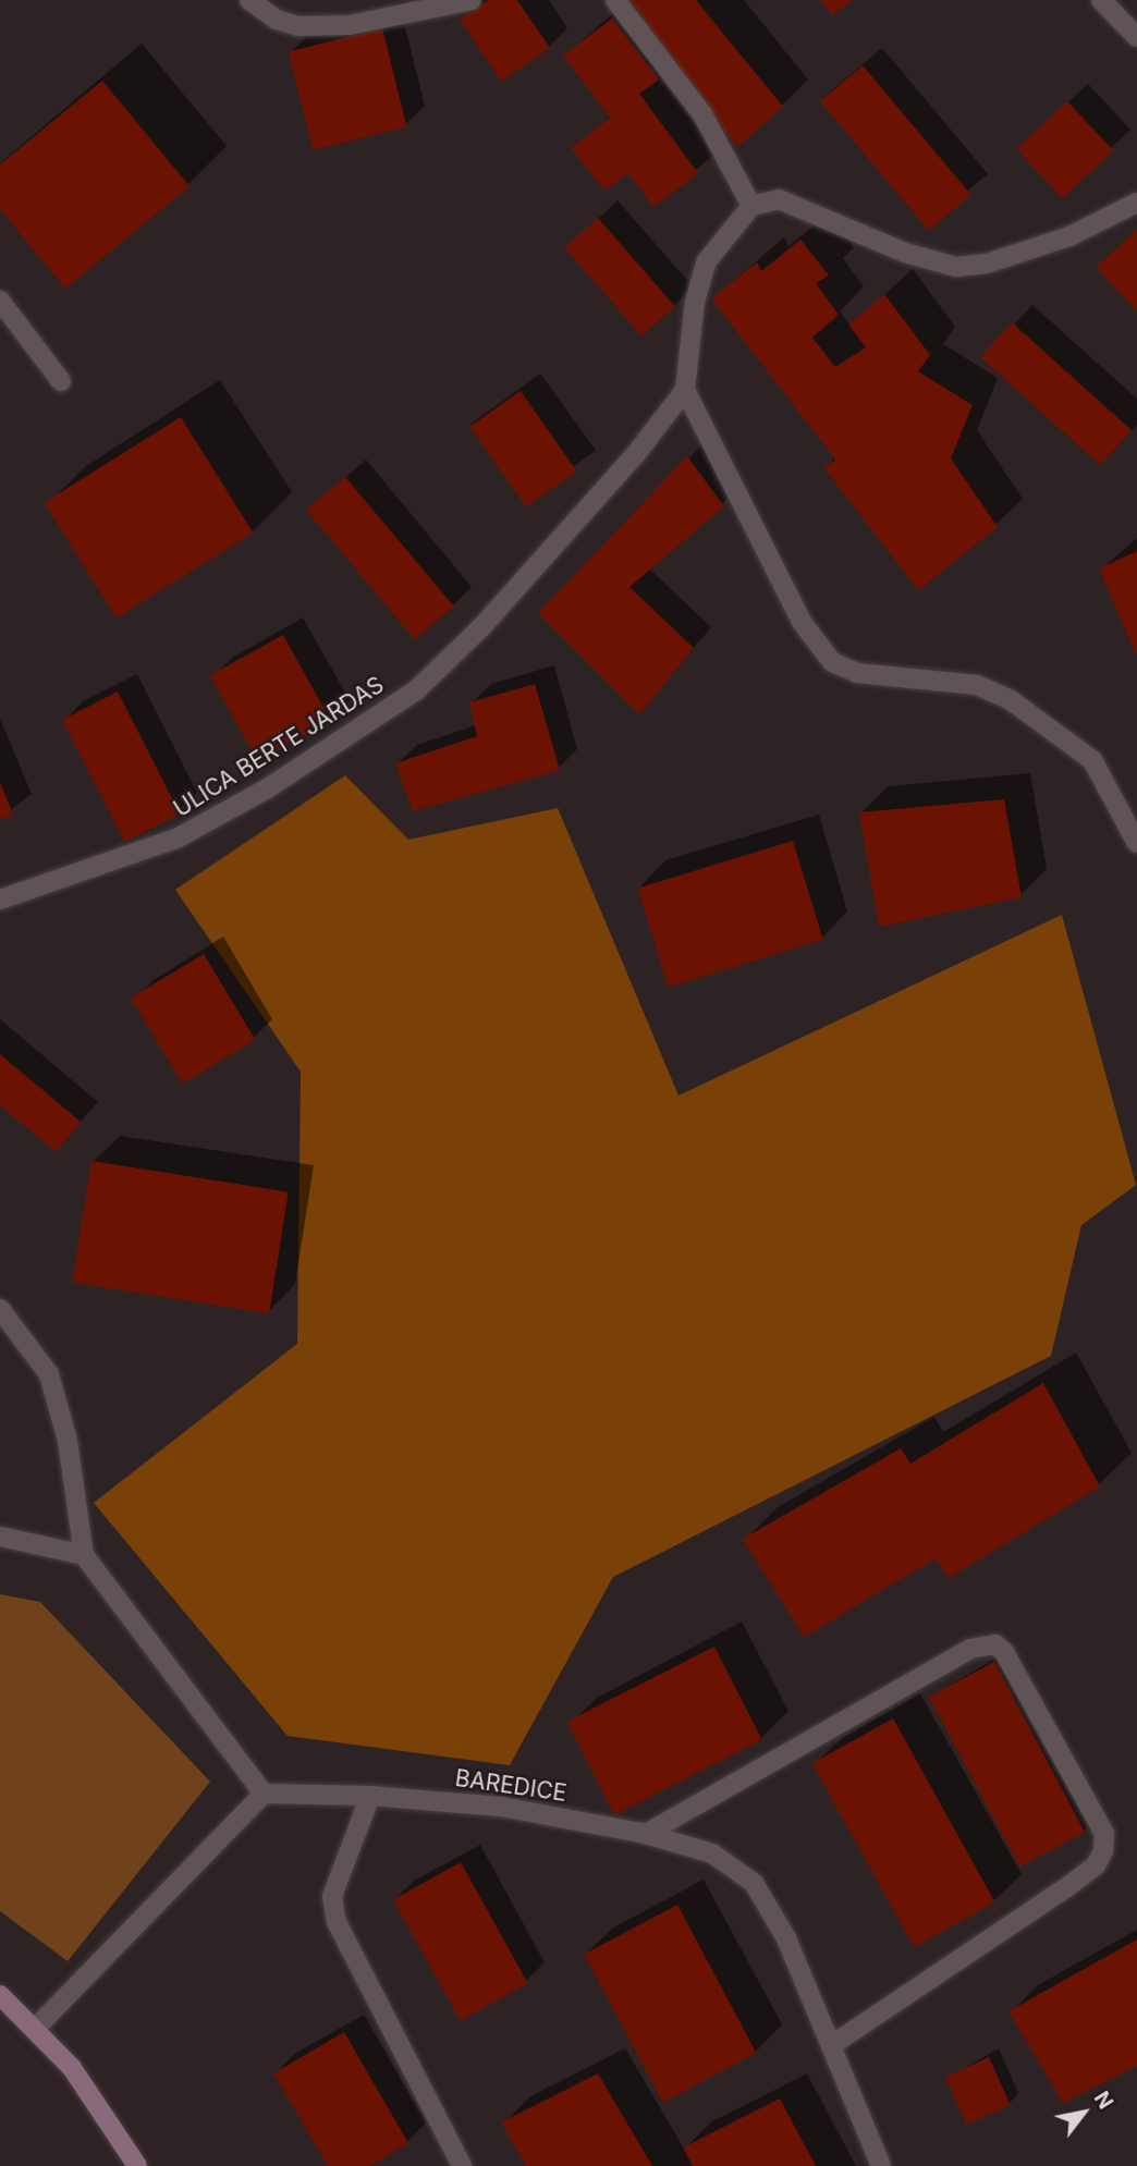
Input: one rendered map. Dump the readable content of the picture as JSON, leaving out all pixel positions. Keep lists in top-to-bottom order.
{
  "streets": {
    "street": ["ULICA BERTE JARDAS", "BAREDICE"]
  },
  "north": "top right"
}
